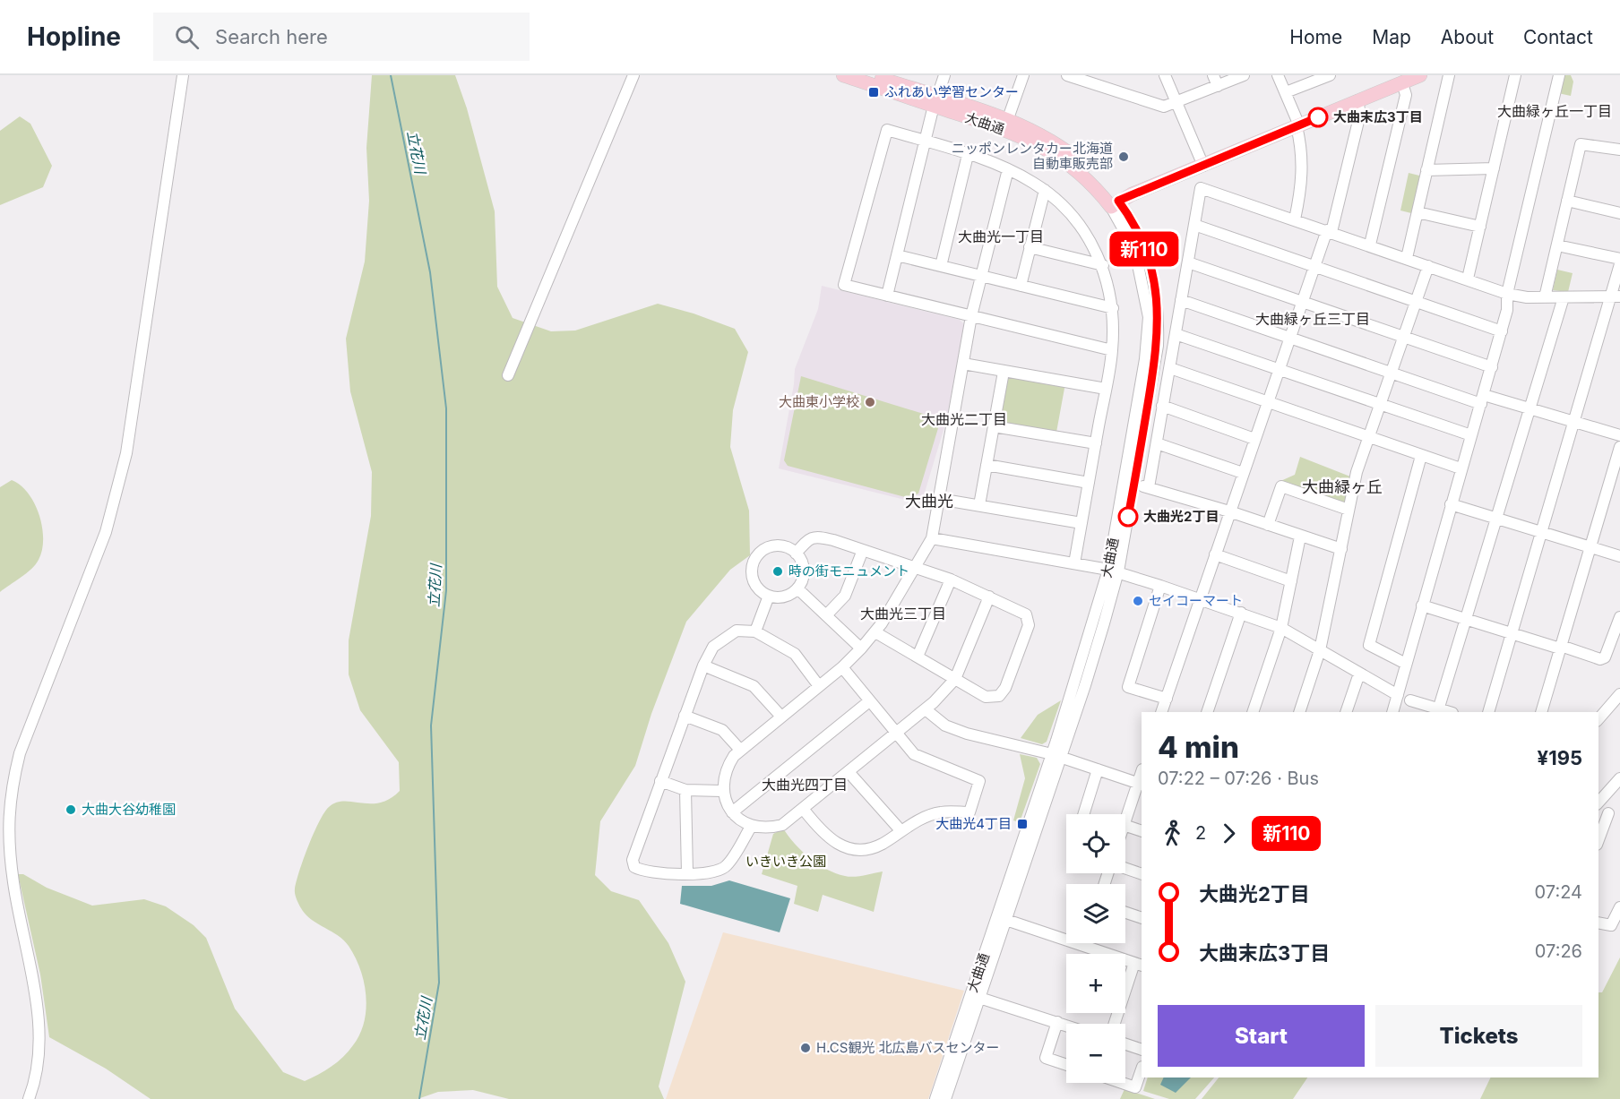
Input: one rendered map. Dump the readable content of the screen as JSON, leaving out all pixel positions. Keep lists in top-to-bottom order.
{
  "streets": {
    "main road": ["大曲通"]
  },
  "districts": [
    "大曲緑ヶ丘一丁目",
    "大曲光一丁目",
    "大曲緑ヶ丘三丁目",
    "大曲光二丁目",
    "大曲緑ヶ丘",
    "大曲光",
    "大曲光三丁目",
    "大曲光四丁目"
  ],
  "water": ["立花川"],
  "parks": ["いきいき公園"],
  "places": {
    "transit": ["ふれあい学習センター", "大曲光4丁目"],
    "other": [
      "大曲末広3丁目",
      "ニッポンレンタカー北海道 自動車販売部",
      "大曲東小学校",
      "大曲光2丁目",
      "時の街モニュメント",
      "セイコーマート",
      "大曲大谷幼稚園",
      "H.CS観光 北広島バスセンター"
    ]
  },
  "lines": ["bus line 新110"],
  "page": {
    "header": "Hopline",
    "search": "Search here",
    "nav": [
      "Home",
      "Map",
      "About",
      "Contact"
    ],
    "on_map": "新110",
    "heading": ["4 min", "07:22 – 07:26 · Bus", "¥195"],
    "legs": ["2", "新110"],
    "map_buttons": ["+", "−"],
    "list": [
      {
        "name": "大曲光2丁目",
        "value": "07:24"
      },
      {
        "name": "大曲末広3丁目",
        "value": "07:26"
      }
    ],
    "buttons": ["Start", "Tickets"]
  }
}
